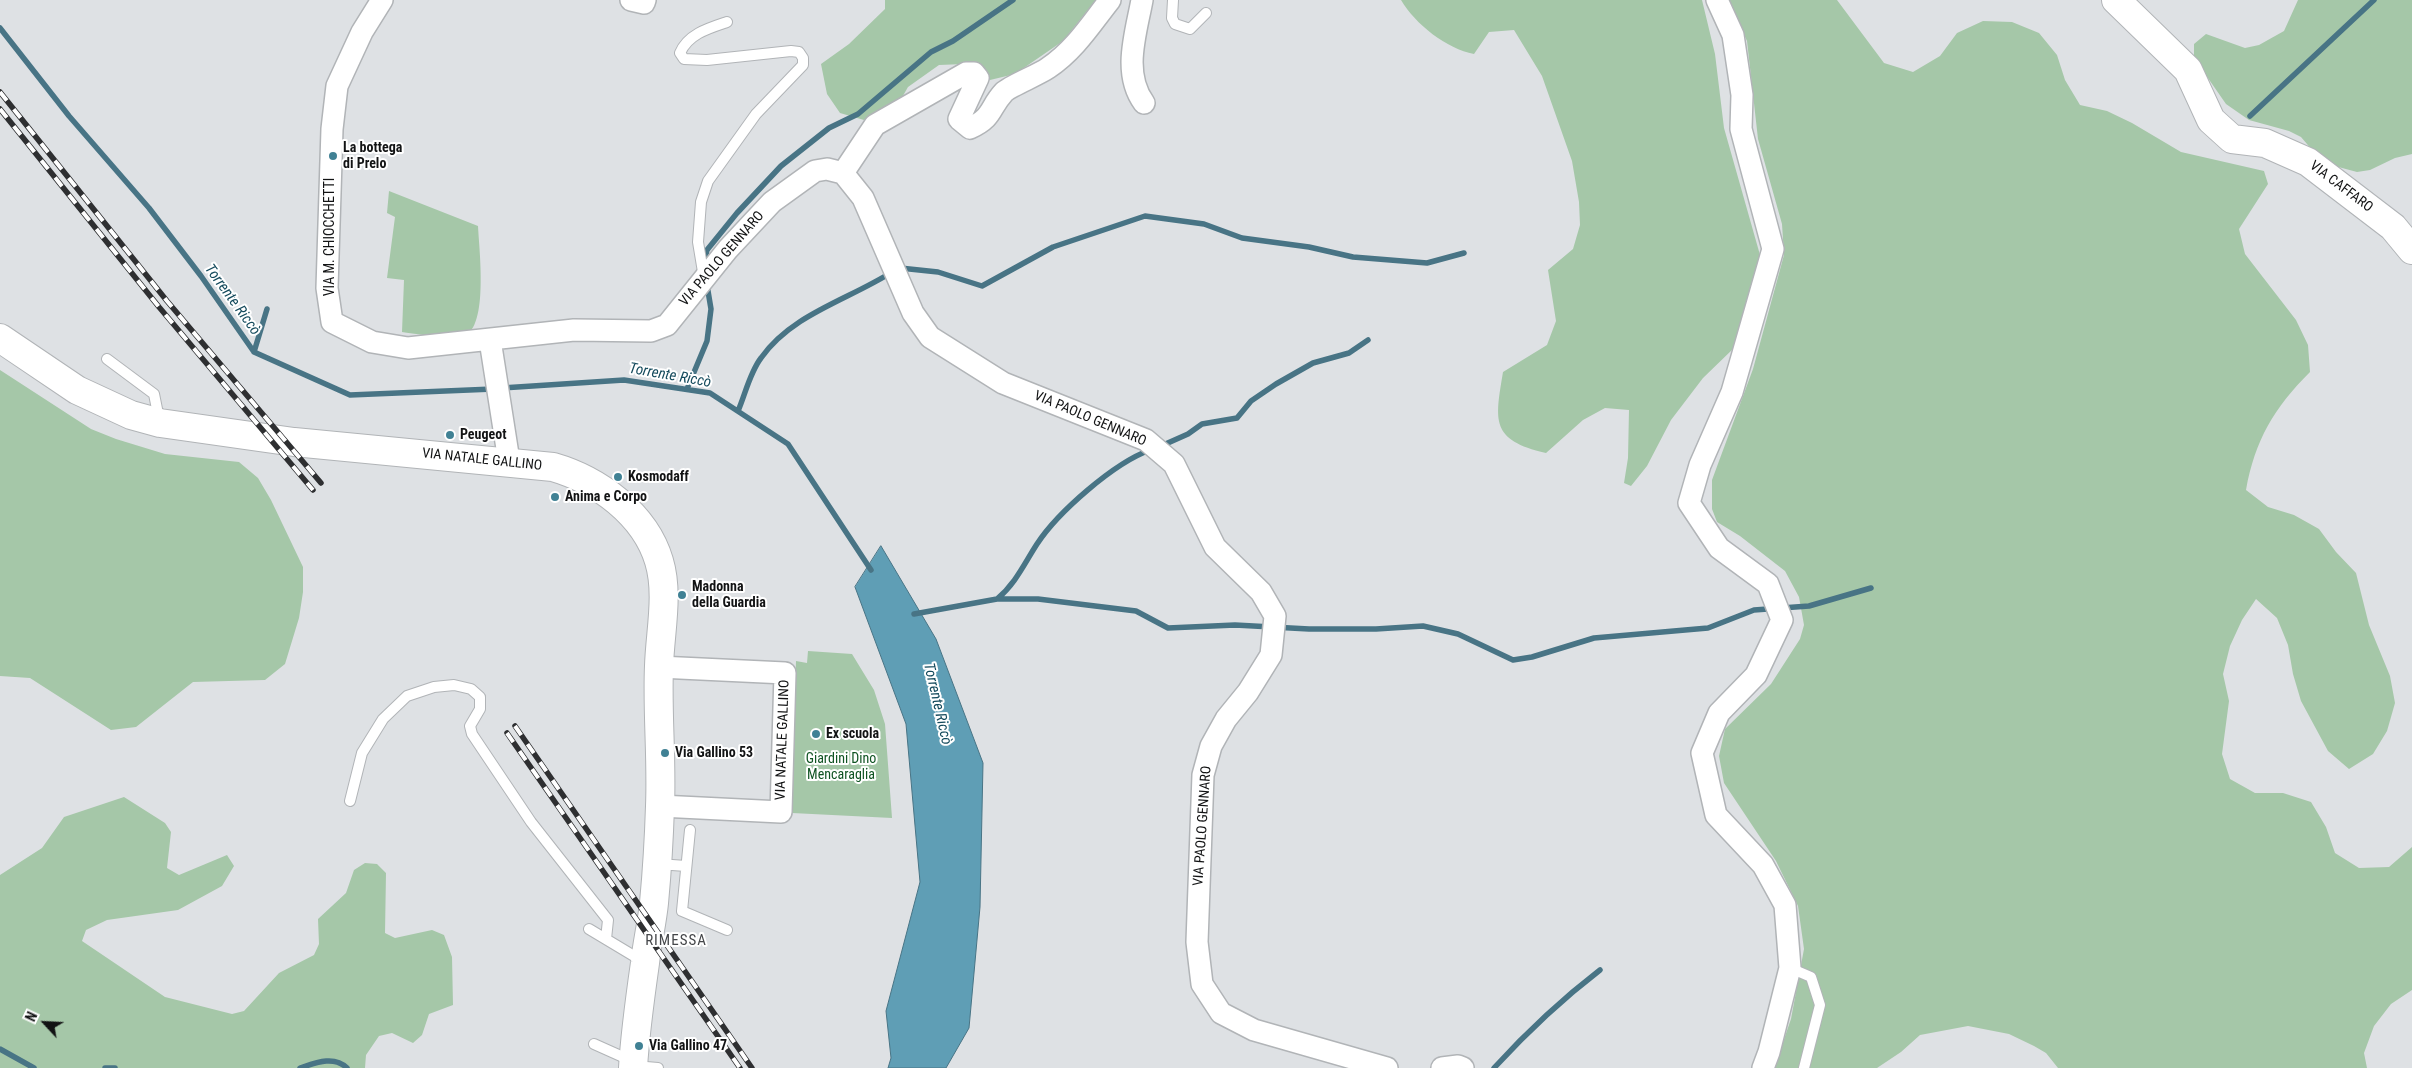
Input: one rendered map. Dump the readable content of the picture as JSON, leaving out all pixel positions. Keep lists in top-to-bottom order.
{
  "streets": {
    "main road": ["VIA CAFFARO", "VIA NATALE GALLINO"],
    "street": ["VIA M. CHIOCCHETTI", "VIA PAOLO GENNARO"]
  },
  "crossings": [
    ["VIA M. CHIOCCHETTI", "VIA PAOLO GENNARO"]
  ],
  "districts": ["RIMESSA"],
  "water": ["Torrente Riccò"],
  "parks": ["Giardini Dino Mencaraglia"],
  "places": [
    "La bottega di Prelo",
    "Peugeot",
    "Kosmodaff",
    "Anima e Corpo",
    "Madonna della Guardia",
    "Ex scuola",
    "Via Gallino 53",
    "Via Gallino 47"
  ],
  "north": "top left"
}
